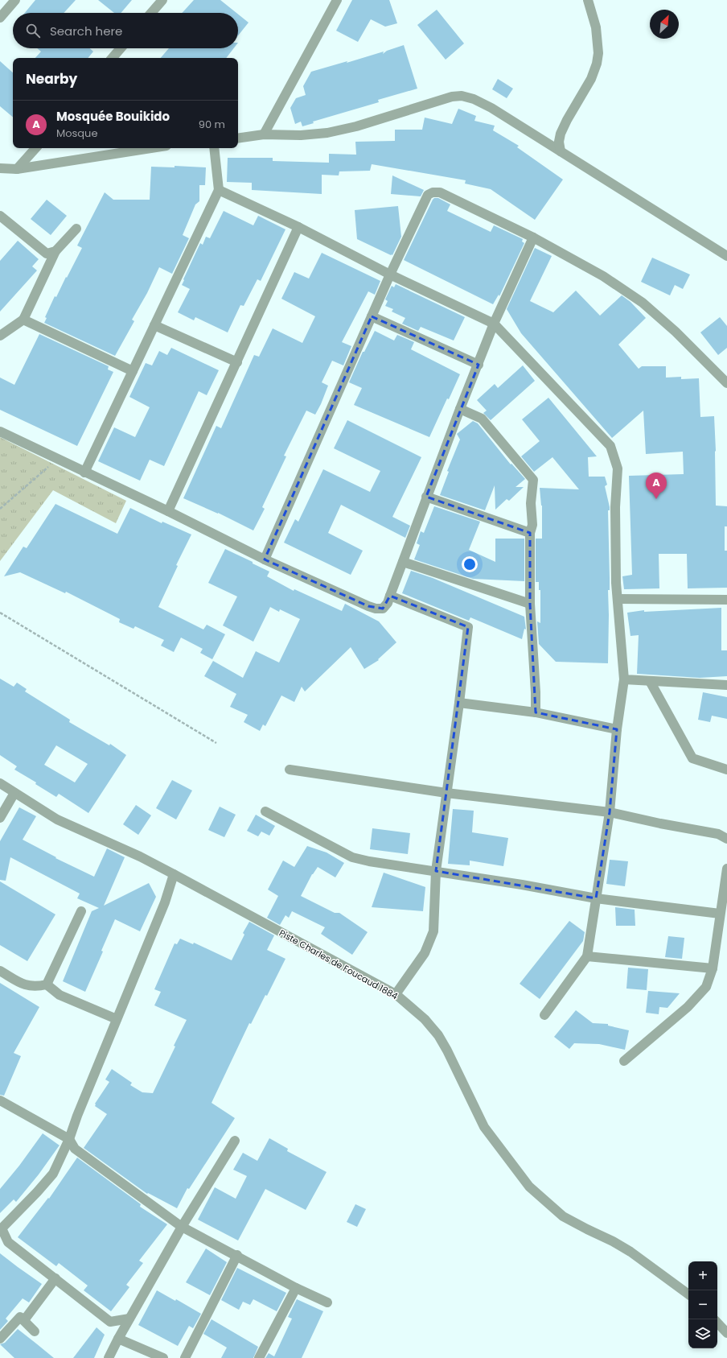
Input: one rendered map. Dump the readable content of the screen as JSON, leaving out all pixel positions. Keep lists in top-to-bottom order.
{
  "streets": {
    "street": ["Piste Charles de Foucaud 1884"]
  },
  "north": "top right",
  "page": {
    "search": "Search here",
    "heading": "Nearby",
    "list": [
      {
        "mark": "A",
        "name": "Mosquée Bouikido",
        "note": "Mosque",
        "value": "90 m"
      }
    ],
    "pins": "A",
    "map_buttons": ["+", "−"]
  }
}
